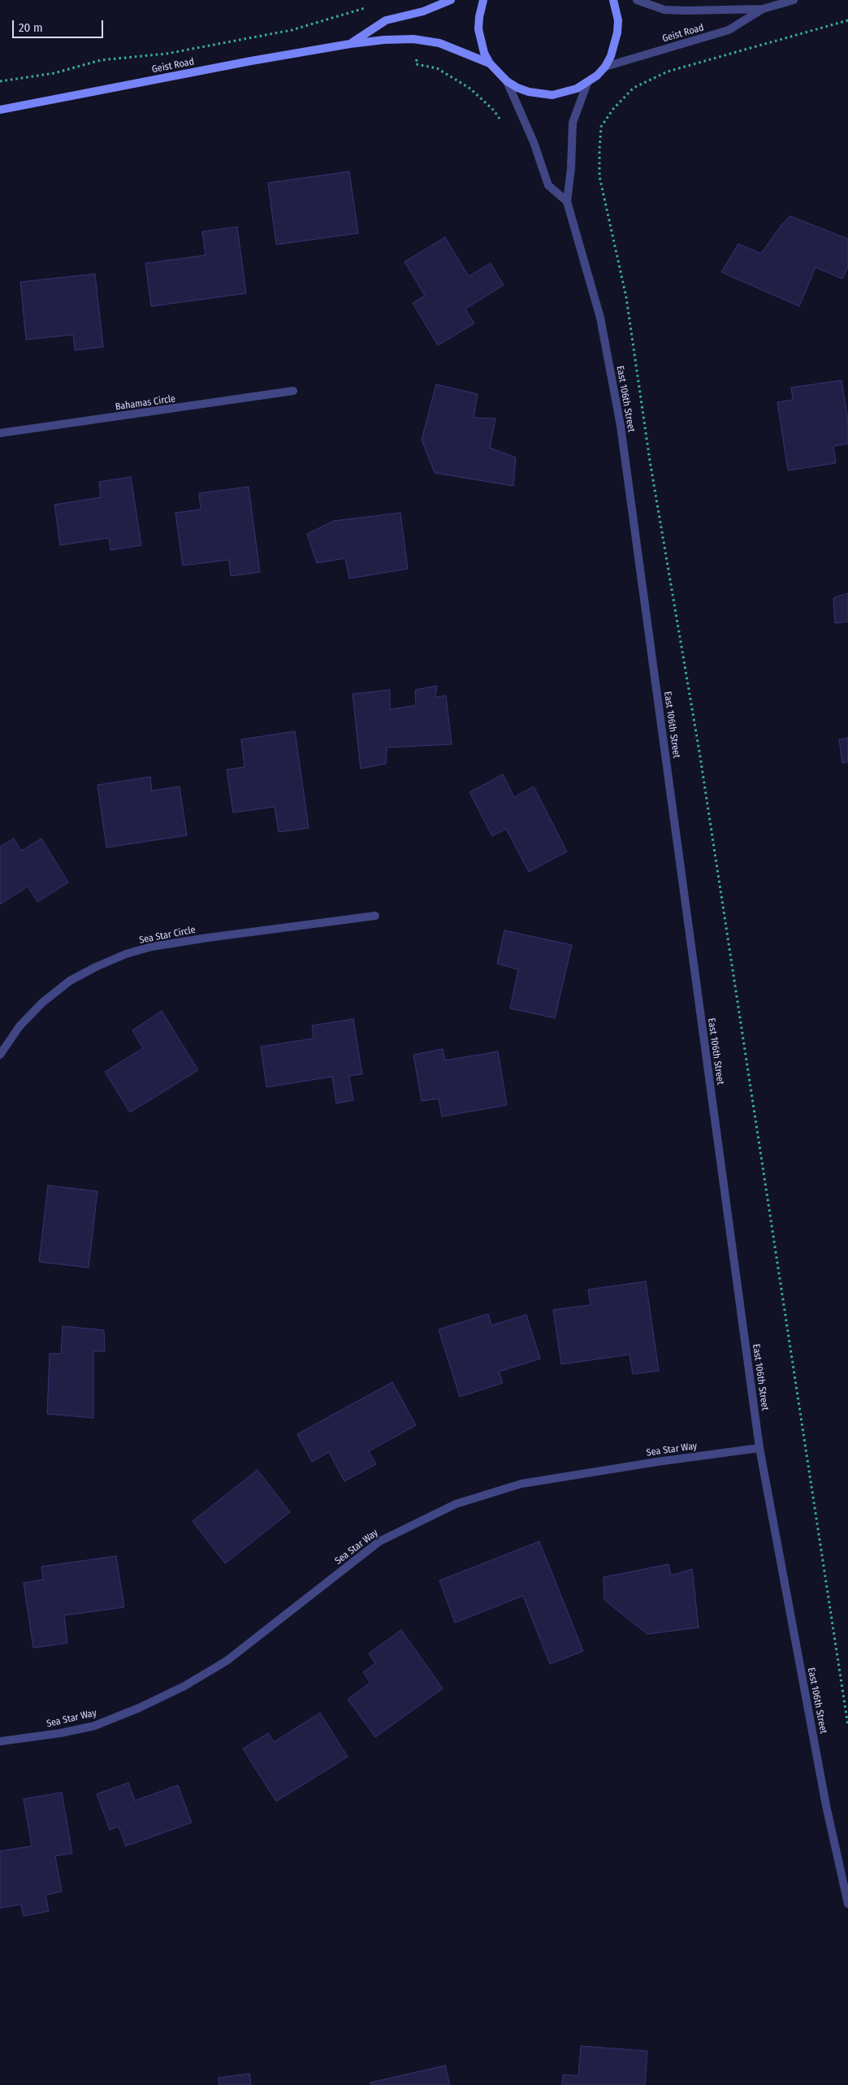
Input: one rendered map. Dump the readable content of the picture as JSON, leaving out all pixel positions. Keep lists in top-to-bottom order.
{
  "streets": {
    "street": [
      "Geist Road",
      "East 106th Street",
      "Bahamas Circle",
      "Sea Star Circle",
      "Sea Star Way"
    ]
  },
  "crossings": [
    ["East 106th Street", "Sea Star Way"]
  ],
  "scale_bar": "20 m"
}
